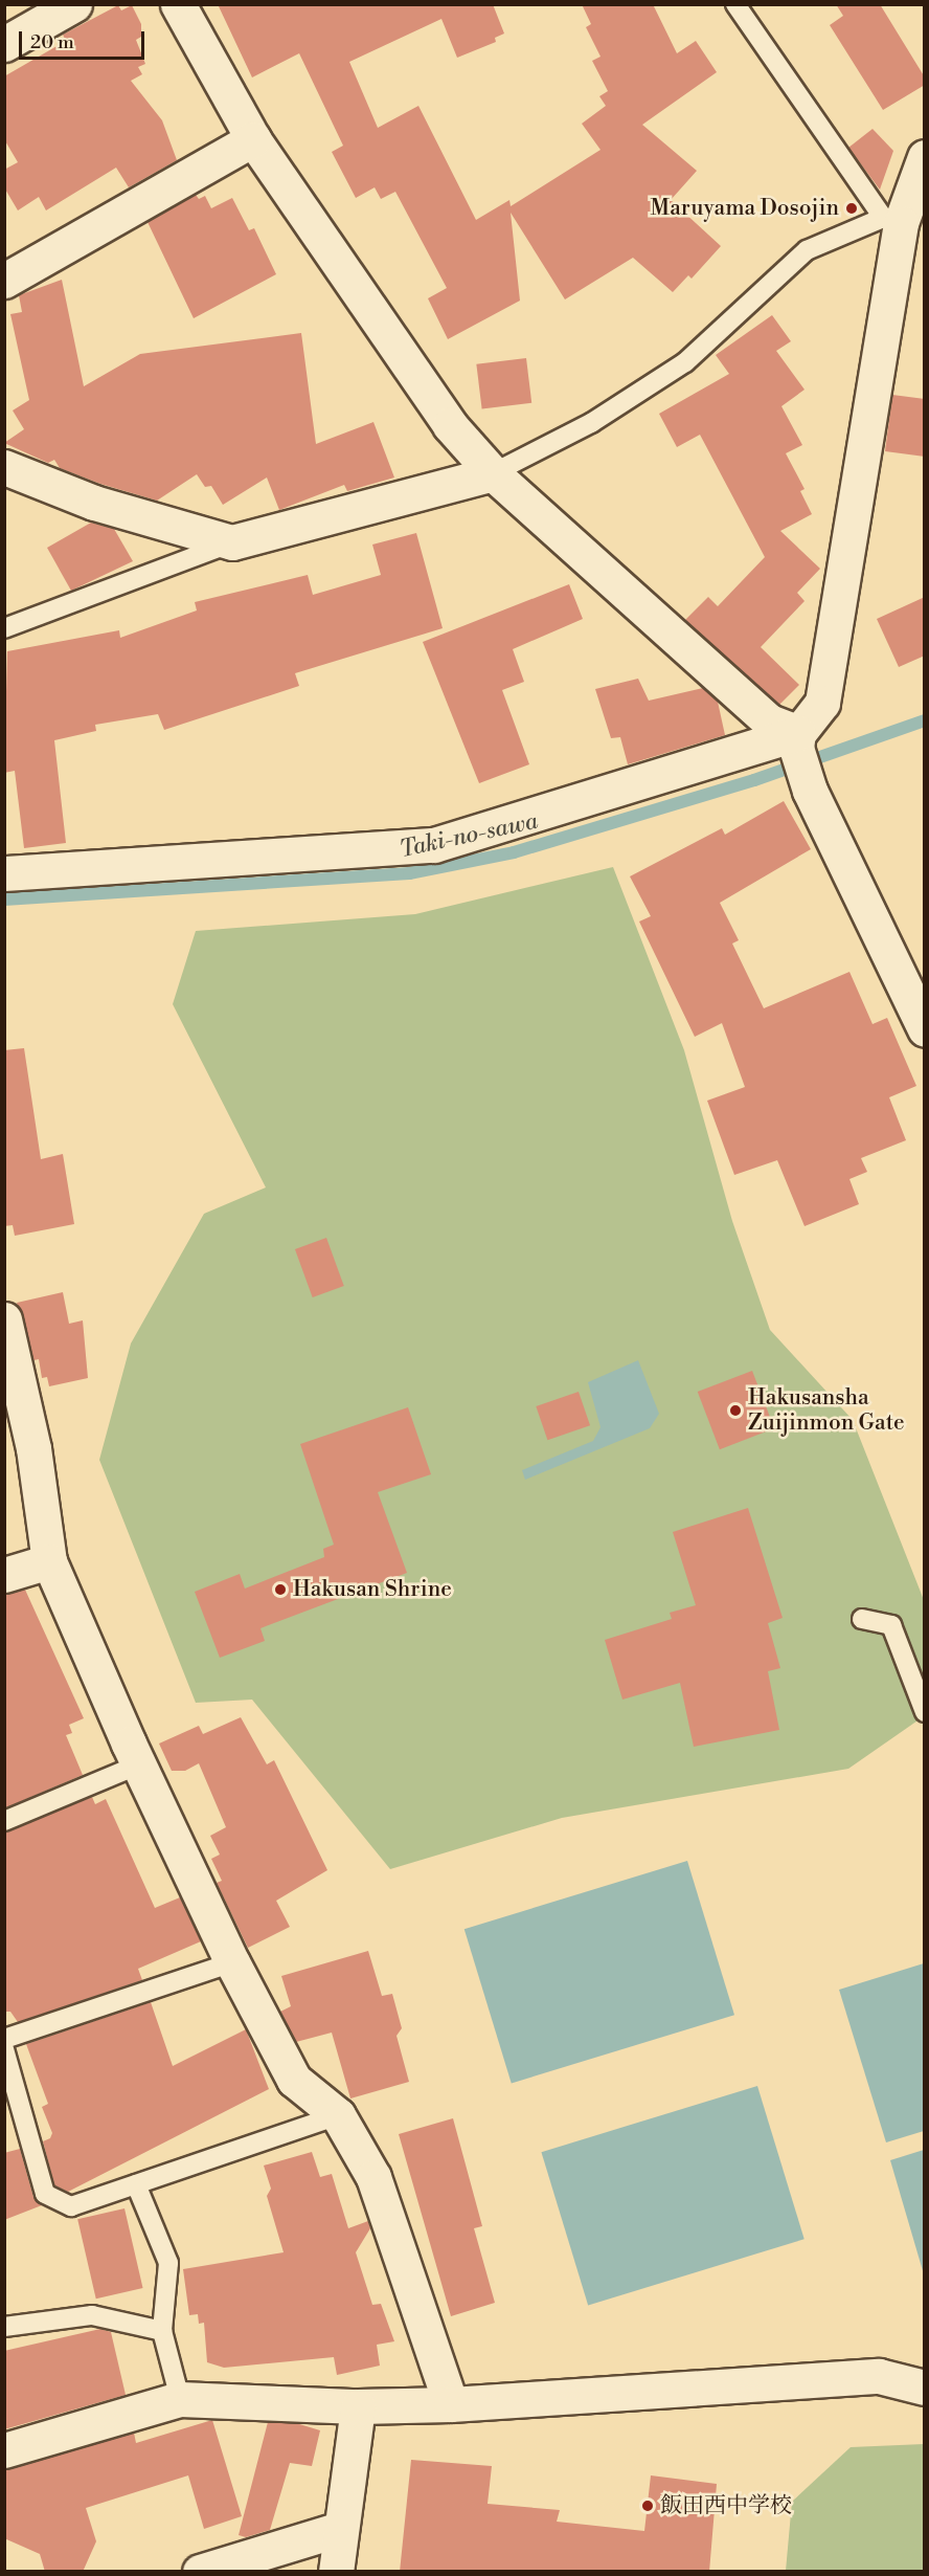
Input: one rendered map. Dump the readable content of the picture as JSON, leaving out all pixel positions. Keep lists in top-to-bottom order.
{
  "water": ["Taki-no-sawa"],
  "places": [
    "Maruyama Dosojin",
    "Hakusansha Zuijinmon Gate",
    "Hakusan Shrine",
    "飯田西中学校"
  ],
  "scale_bar": "20 m"
}
